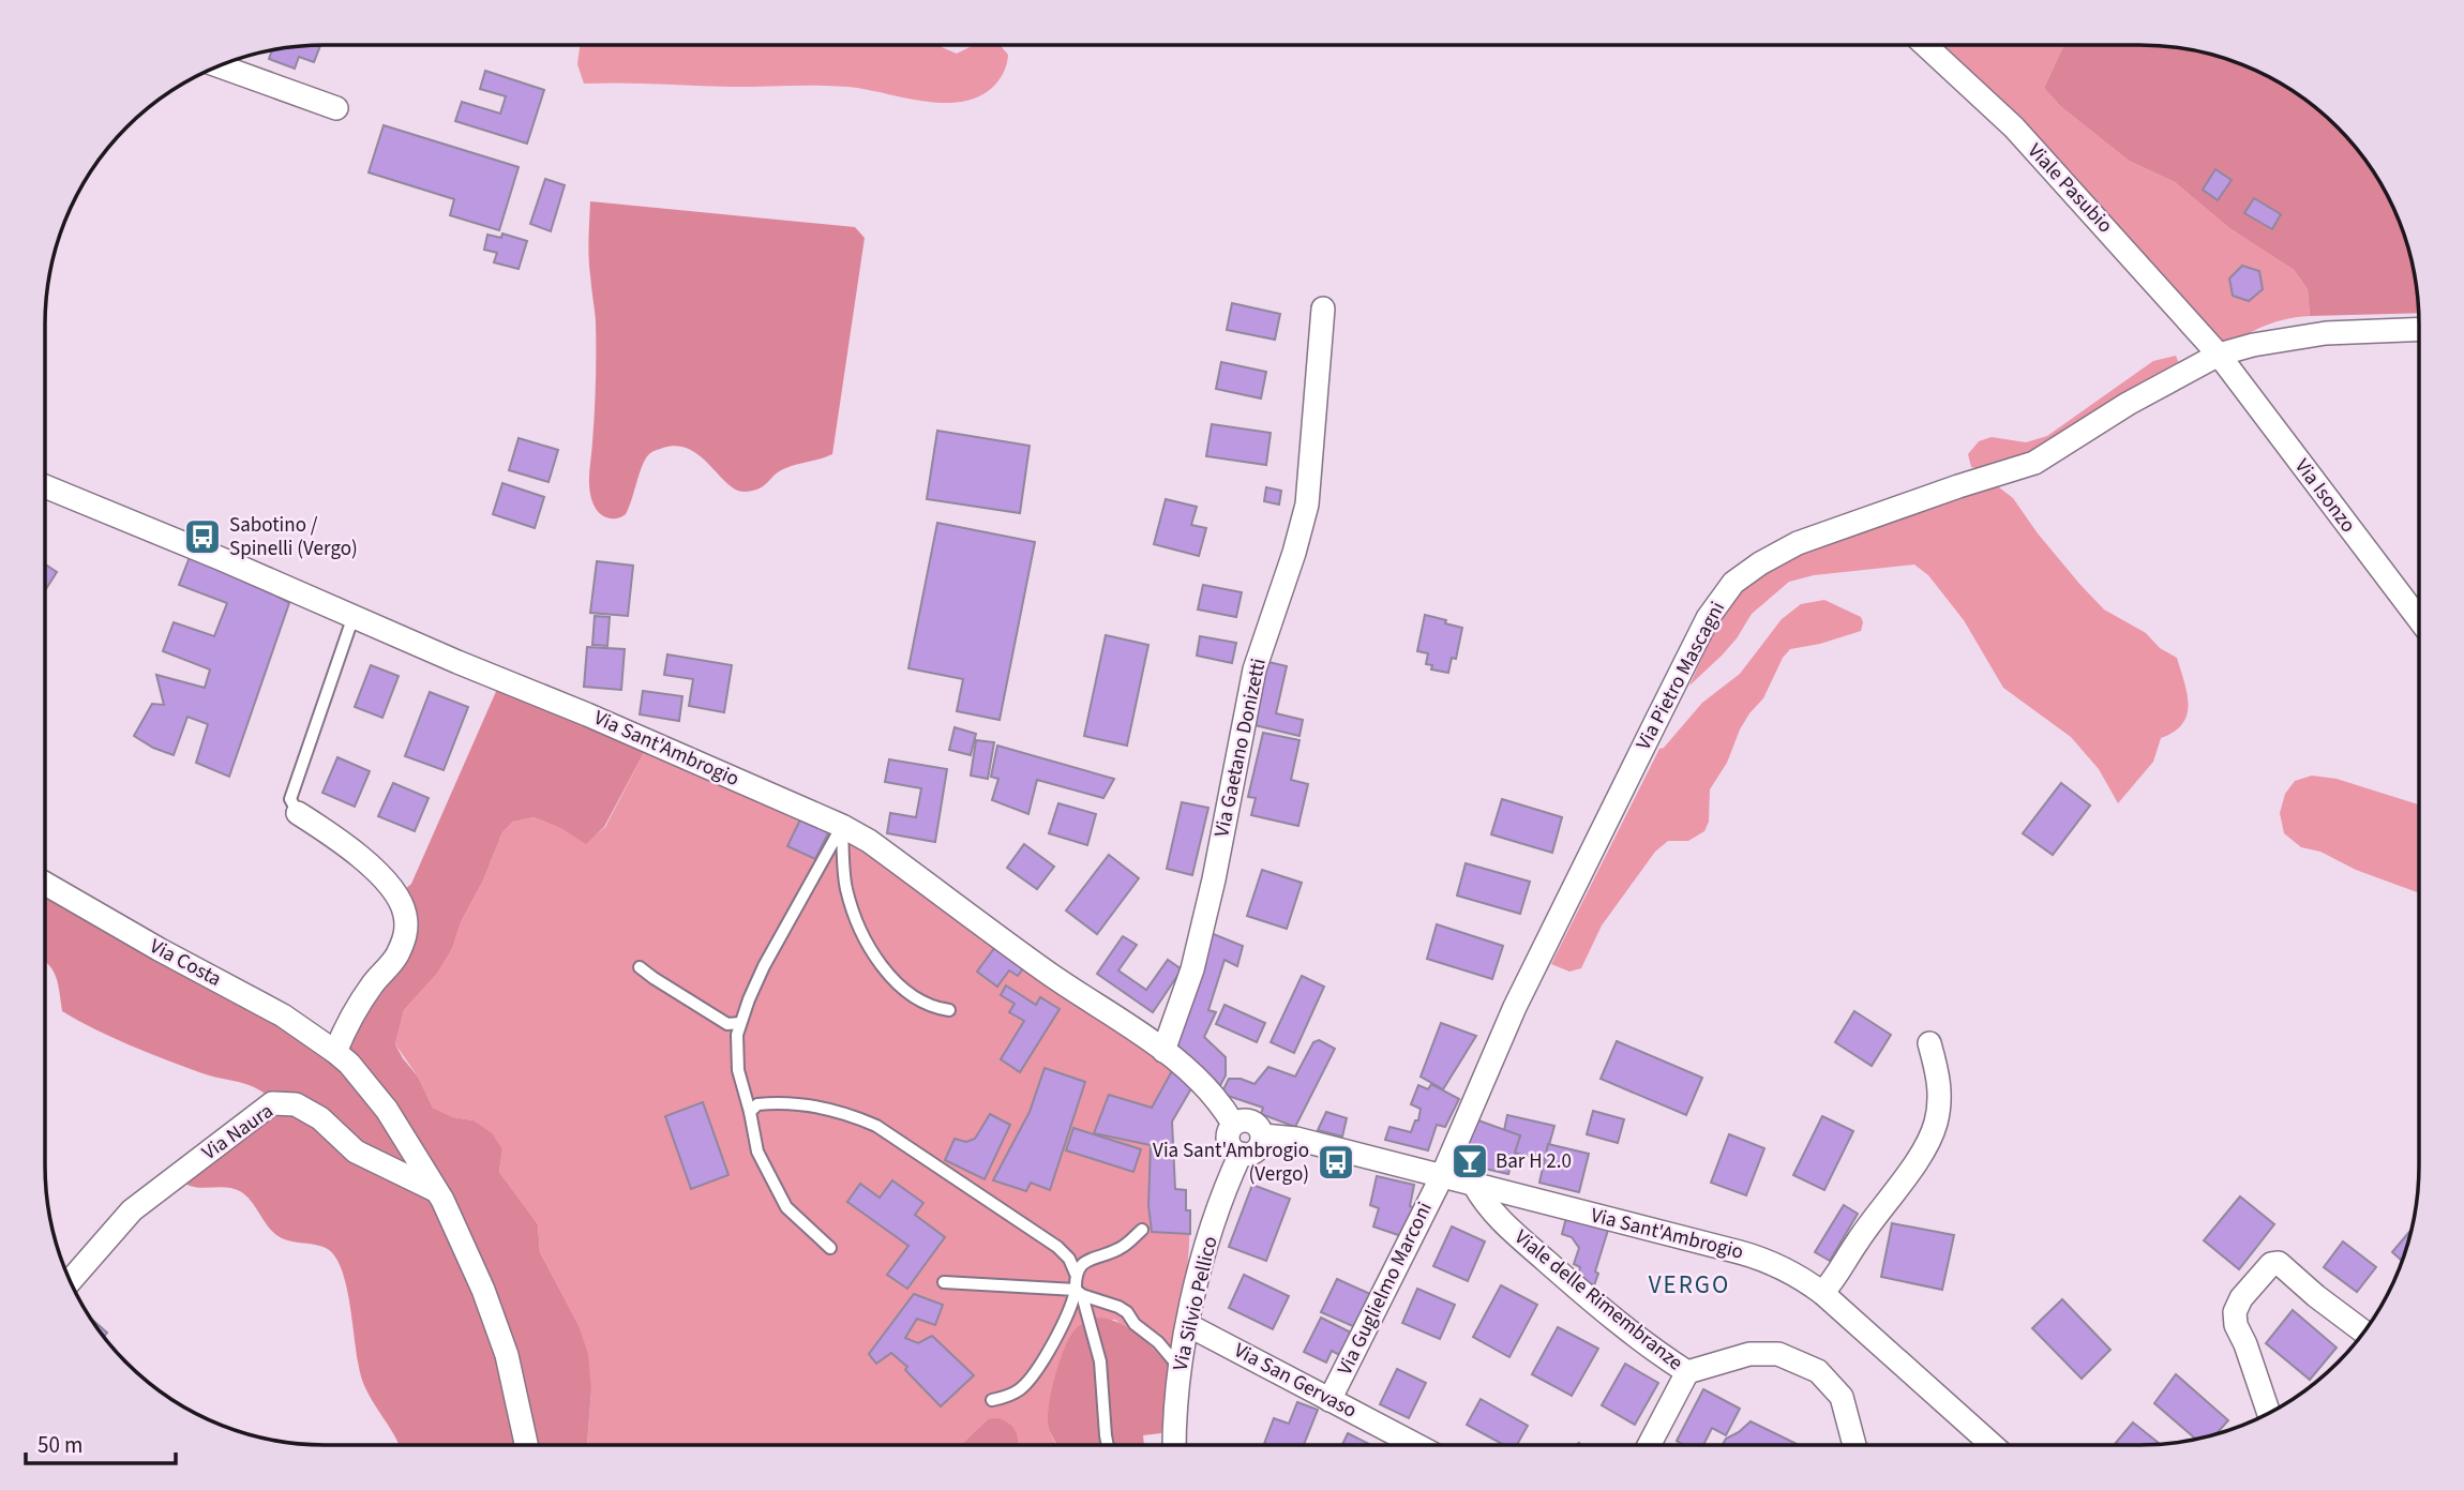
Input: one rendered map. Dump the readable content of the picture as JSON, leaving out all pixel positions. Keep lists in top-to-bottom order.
{
  "streets": {
    "street": [
      "Viale Pasubio",
      "Via Isonzo",
      "Via Pietro Mascagni",
      "Via Gaetano Donizetti",
      "Via Sant'Ambrogio",
      "Via Costa",
      "Via Naura",
      "Via Guglielmo Marconi",
      "Viale delle Rimembranze",
      "Via Silvio Pellico",
      "Via San Gervaso"
    ]
  },
  "crossings": [
    ["Viale Pasubio", "Via Isonzo"],
    ["Viale Pasubio", "Via Pietro Mascagni"],
    ["Via Isonzo", "Via Pietro Mascagni"],
    ["Via Pietro Mascagni", "Via Sant'Ambrogio"],
    ["Via Pietro Mascagni", "Via Guglielmo Marconi"],
    ["Via Gaetano Donizetti", "Via Sant'Ambrogio"],
    ["Via Sant'Ambrogio", "Via Guglielmo Marconi"],
    ["Via Sant'Ambrogio", "Viale delle Rimembranze"],
    ["Via Sant'Ambrogio", "Via Silvio Pellico"],
    ["Via Costa", "Via Naura"],
    ["Via Guglielmo Marconi", "Via San Gervaso"],
    ["Via Silvio Pellico", "Via San Gervaso"]
  ],
  "districts": ["VERGO"],
  "places": {
    "bus stop": ["Sabotino / Spinelli (Vergo)", "Via Sant'Ambrogio (Vergo)"],
    "bar": ["Bar H 2.0"]
  },
  "scale_bar": "50 m"
}
